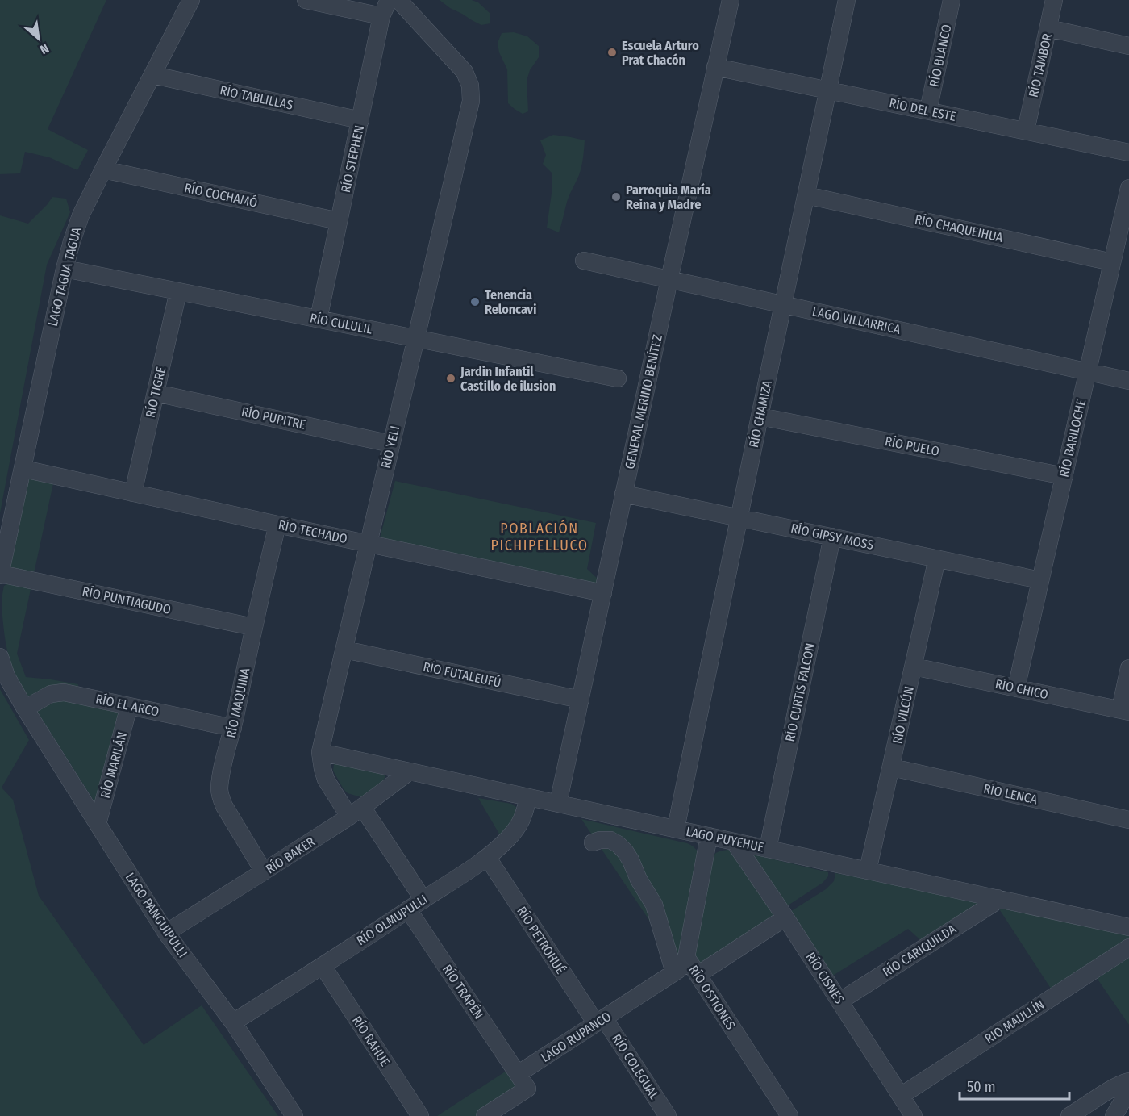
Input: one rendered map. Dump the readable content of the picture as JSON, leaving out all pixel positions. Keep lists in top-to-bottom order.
{
  "streets": {
    "street": [
      "RÍO BLANCO",
      "RÍO TAMBOR",
      "RÍO TABLILLAS",
      "RÍO DEL ESTE",
      "RÍO STEPHEN",
      "RÍO COCHAMÓ",
      "RÍO CHAQUEIHUA",
      "LAGO TAGUA TAGUA",
      "LAGO VILLARRICA",
      "RÍO CULULIL",
      "RÍO TIGRE",
      "GENERAL MERINO BENÍTEZ",
      "RÍO CHAMIZA",
      "RÍO PUPITRE",
      "RÍO BARILOCHE",
      "RÍO PUELO",
      "RÍO YELI",
      "RÍO TECHADO",
      "RÍO GIPSY MOSS",
      "RÍO PUNTIAGUDO",
      "RÍO FUTALEUFÚ",
      "RÍO CHICO",
      "RÍO CURTIS FALCON",
      "RÍO MAQUINA",
      "RÍO EL ARCO",
      "RÍO VILCÚN",
      "RÍO MARILÁN",
      "RÍO LENCA",
      "LAGO PUYEHUE",
      "RÍO BAKER",
      "LAGO PANGUIPULLI",
      "RÍO OLMUPULLI",
      "RÍO PETROHUÉ",
      "RÍO CARIQUILDA",
      "RÍO CISNES",
      "RÍO TRAPÉN",
      "RÍO OSTIONES",
      "RIO MAULLÍN",
      "LAGO RUPANCO",
      "RÍO RAHUE",
      "RÍO COLEGUAL"
    ]
  },
  "crossings": [
    ["RÍO BLANCO", "RÍO DEL ESTE"],
    ["RÍO TAMBOR", "RÍO DEL ESTE"],
    ["RÍO TABLILLAS", "RÍO STEPHEN"],
    ["RÍO TABLILLAS", "LAGO TAGUA TAGUA"],
    ["RÍO DEL ESTE", "GENERAL MERINO BENÍTEZ"],
    ["RÍO DEL ESTE", "RÍO CHAMIZA"],
    ["RÍO STEPHEN", "RÍO COCHAMÓ"],
    ["RÍO STEPHEN", "RÍO CULULIL"],
    ["RÍO COCHAMÓ", "LAGO TAGUA TAGUA"],
    ["RÍO CHAQUEIHUA", "RÍO CHAMIZA"],
    ["RÍO CHAQUEIHUA", "RÍO BARILOCHE"],
    ["LAGO TAGUA TAGUA", "RÍO CULULIL"],
    ["LAGO TAGUA TAGUA", "RÍO TECHADO"],
    ["LAGO TAGUA TAGUA", "RÍO PUNTIAGUDO"],
    ["LAGO VILLARRICA", "GENERAL MERINO BENÍTEZ"],
    ["LAGO VILLARRICA", "RÍO CHAMIZA"],
    ["LAGO VILLARRICA", "RÍO BARILOCHE"],
    ["RÍO CULULIL", "RÍO TIGRE"],
    ["RÍO CULULIL", "RÍO YELI"],
    ["RÍO TIGRE", "RÍO PUPITRE"],
    ["RÍO TIGRE", "RÍO TECHADO"],
    ["GENERAL MERINO BENÍTEZ", "RÍO TECHADO"],
    ["GENERAL MERINO BENÍTEZ", "RÍO GIPSY MOSS"],
    ["GENERAL MERINO BENÍTEZ", "RÍO FUTALEUFÚ"],
    ["GENERAL MERINO BENÍTEZ", "LAGO PUYEHUE"],
    ["RÍO CHAMIZA", "RÍO PUELO"],
    ["RÍO CHAMIZA", "RÍO GIPSY MOSS"],
    ["RÍO CHAMIZA", "LAGO PUYEHUE"],
    ["RÍO PUPITRE", "RÍO YELI"],
    ["RÍO BARILOCHE", "RÍO PUELO"],
    ["RÍO BARILOCHE", "RÍO GIPSY MOSS"],
    ["RÍO BARILOCHE", "RÍO CHICO"],
    ["RÍO YELI", "RÍO TECHADO"],
    ["RÍO YELI", "RÍO FUTALEUFÚ"],
    ["RÍO YELI", "LAGO PUYEHUE"],
    ["RÍO YELI", "RÍO BAKER"],
    ["RÍO TECHADO", "RÍO MAQUINA"],
    ["RÍO GIPSY MOSS", "RÍO CURTIS FALCON"],
    ["RÍO GIPSY MOSS", "RÍO VILCÚN"],
    ["RÍO PUNTIAGUDO", "RÍO MAQUINA"],
    ["RÍO CHICO", "RÍO VILCÚN"],
    ["RÍO CURTIS FALCON", "LAGO PUYEHUE"],
    ["RÍO MAQUINA", "RÍO EL ARCO"],
    ["RÍO MAQUINA", "RÍO BAKER"],
    ["RÍO EL ARCO", "RÍO MARILÁN"],
    ["RÍO EL ARCO", "LAGO PANGUIPULLI"],
    ["RÍO VILCÚN", "RÍO LENCA"],
    ["RÍO VILCÚN", "LAGO PUYEHUE"],
    ["RÍO MARILÁN", "LAGO PANGUIPULLI"],
    ["LAGO PUYEHUE", "RÍO BAKER"],
    ["LAGO PUYEHUE", "RÍO OLMUPULLI"],
    ["LAGO PUYEHUE", "RÍO CARIQUILDA"],
    ["LAGO PUYEHUE", "RÍO CISNES"],
    ["LAGO PUYEHUE", "RÍO OSTIONES"],
    ["RÍO BAKER", "LAGO PANGUIPULLI"],
    ["LAGO PANGUIPULLI", "RÍO OLMUPULLI"],
    ["RÍO OLMUPULLI", "RÍO PETROHUÉ"],
    ["RÍO OLMUPULLI", "RÍO TRAPÉN"],
    ["RÍO OLMUPULLI", "RÍO RAHUE"],
    ["RÍO PETROHUÉ", "LAGO RUPANCO"],
    ["RÍO PETROHUÉ", "RÍO COLEGUAL"],
    ["RÍO CARIQUILDA", "RÍO CISNES"],
    ["RÍO CISNES", "RIO MAULLÍN"],
    ["RÍO TRAPÉN", "LAGO RUPANCO"],
    ["RÍO OSTIONES", "LAGO RUPANCO"],
    ["LAGO RUPANCO", "RÍO COLEGUAL"]
  ],
  "districts": ["POBLACIÓN PICHIPELLUCO"],
  "places": [
    "Escuela Arturo Prat Chacón",
    "Parroquia María Reina y Madre",
    "Tenencia Reloncavi",
    "Jardin Infantil Castillo de ilusion"
  ],
  "scale_bar": "50 m",
  "north": "bottom right"
}
